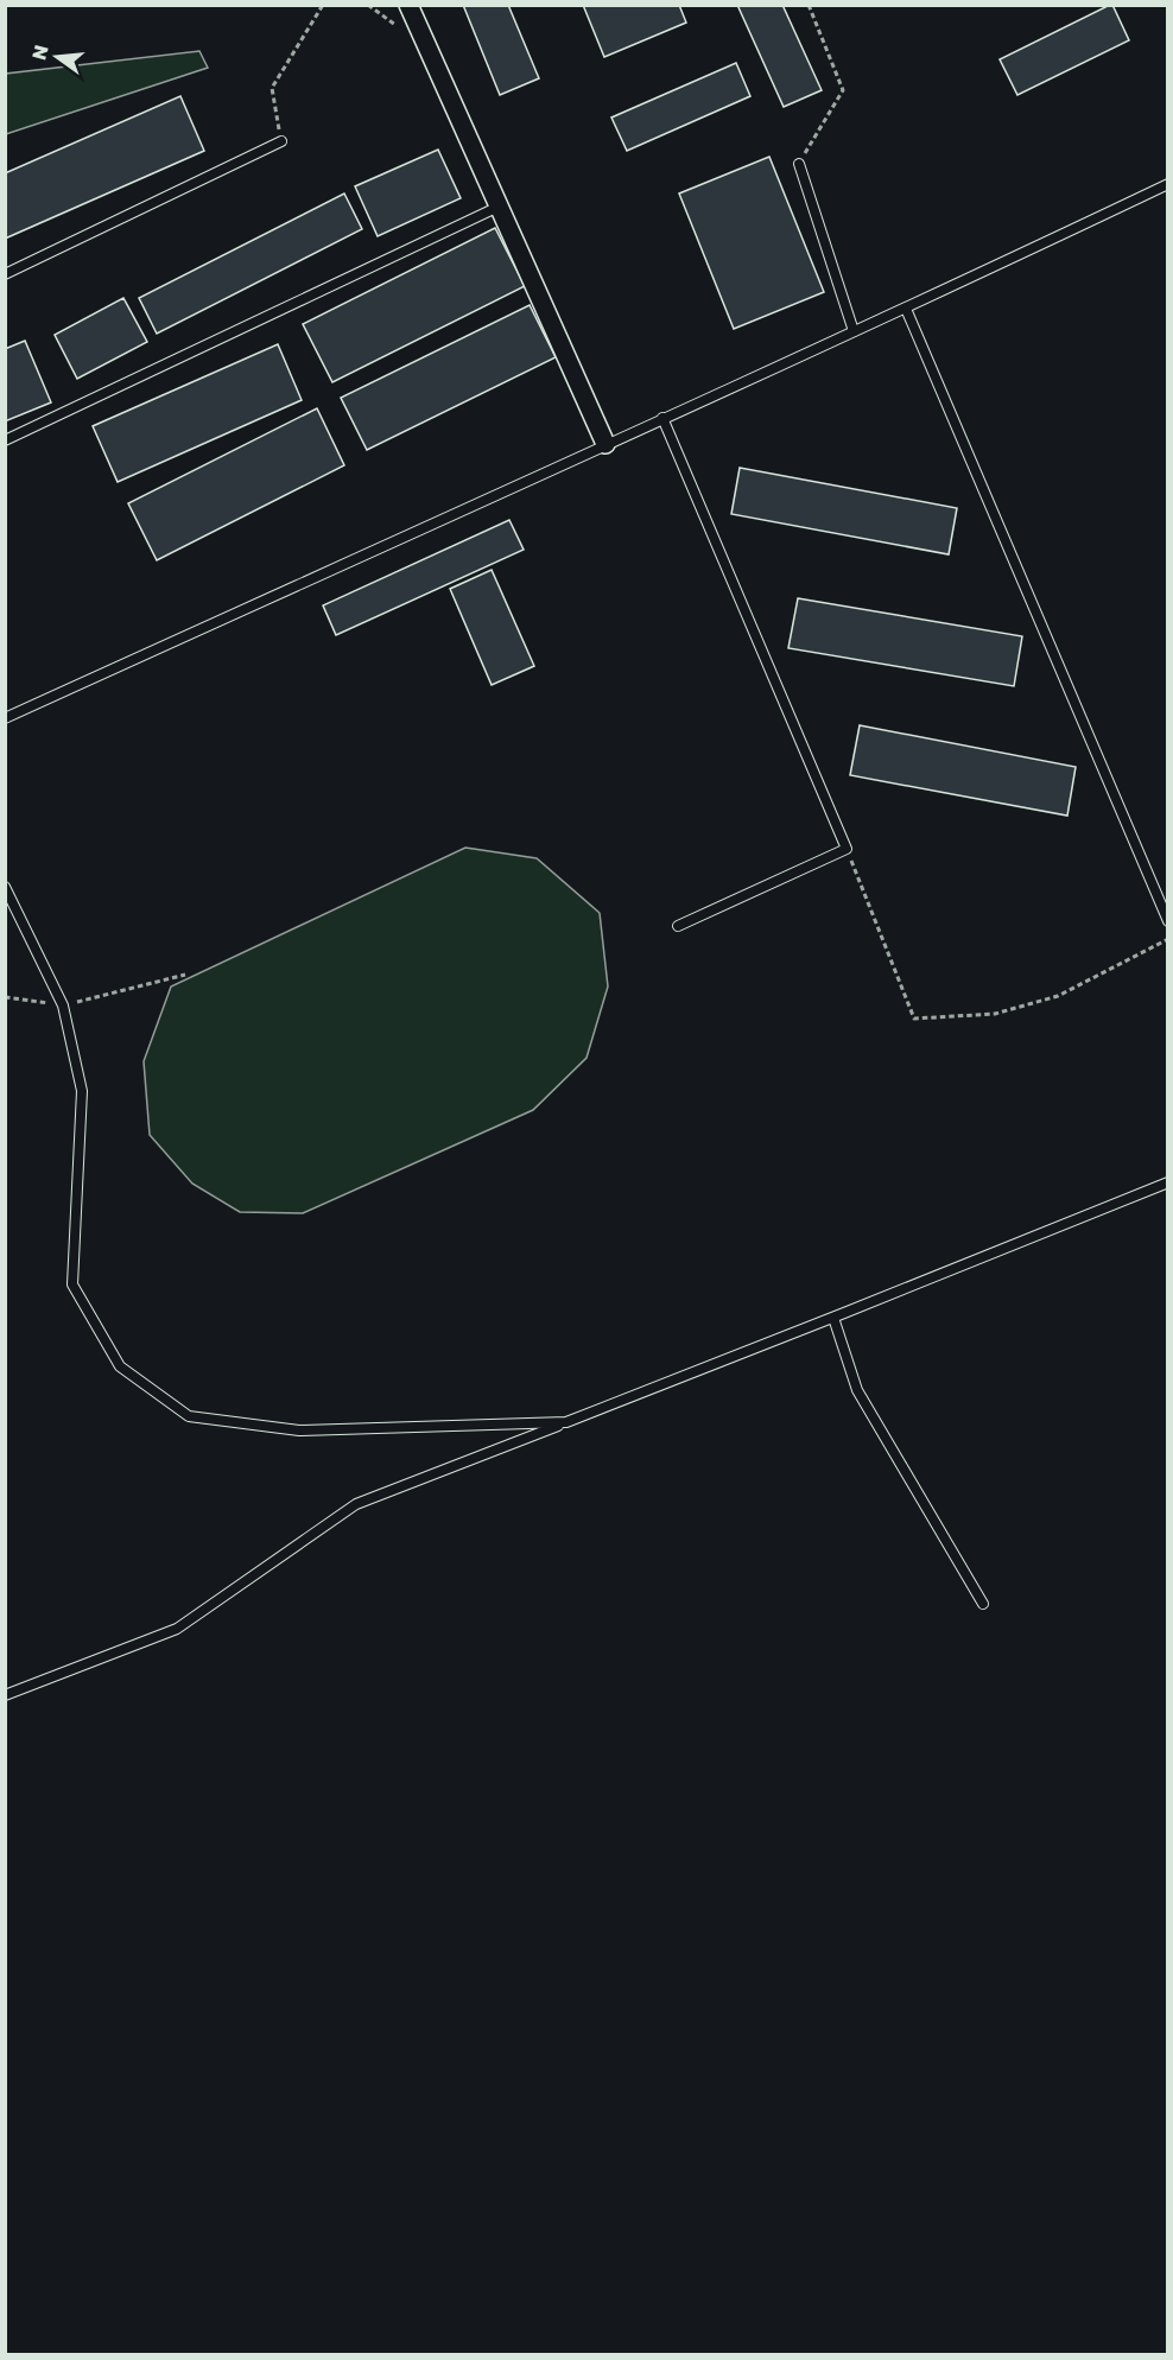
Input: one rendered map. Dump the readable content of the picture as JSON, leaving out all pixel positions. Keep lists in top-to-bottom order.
{
  "north": "left"
}
